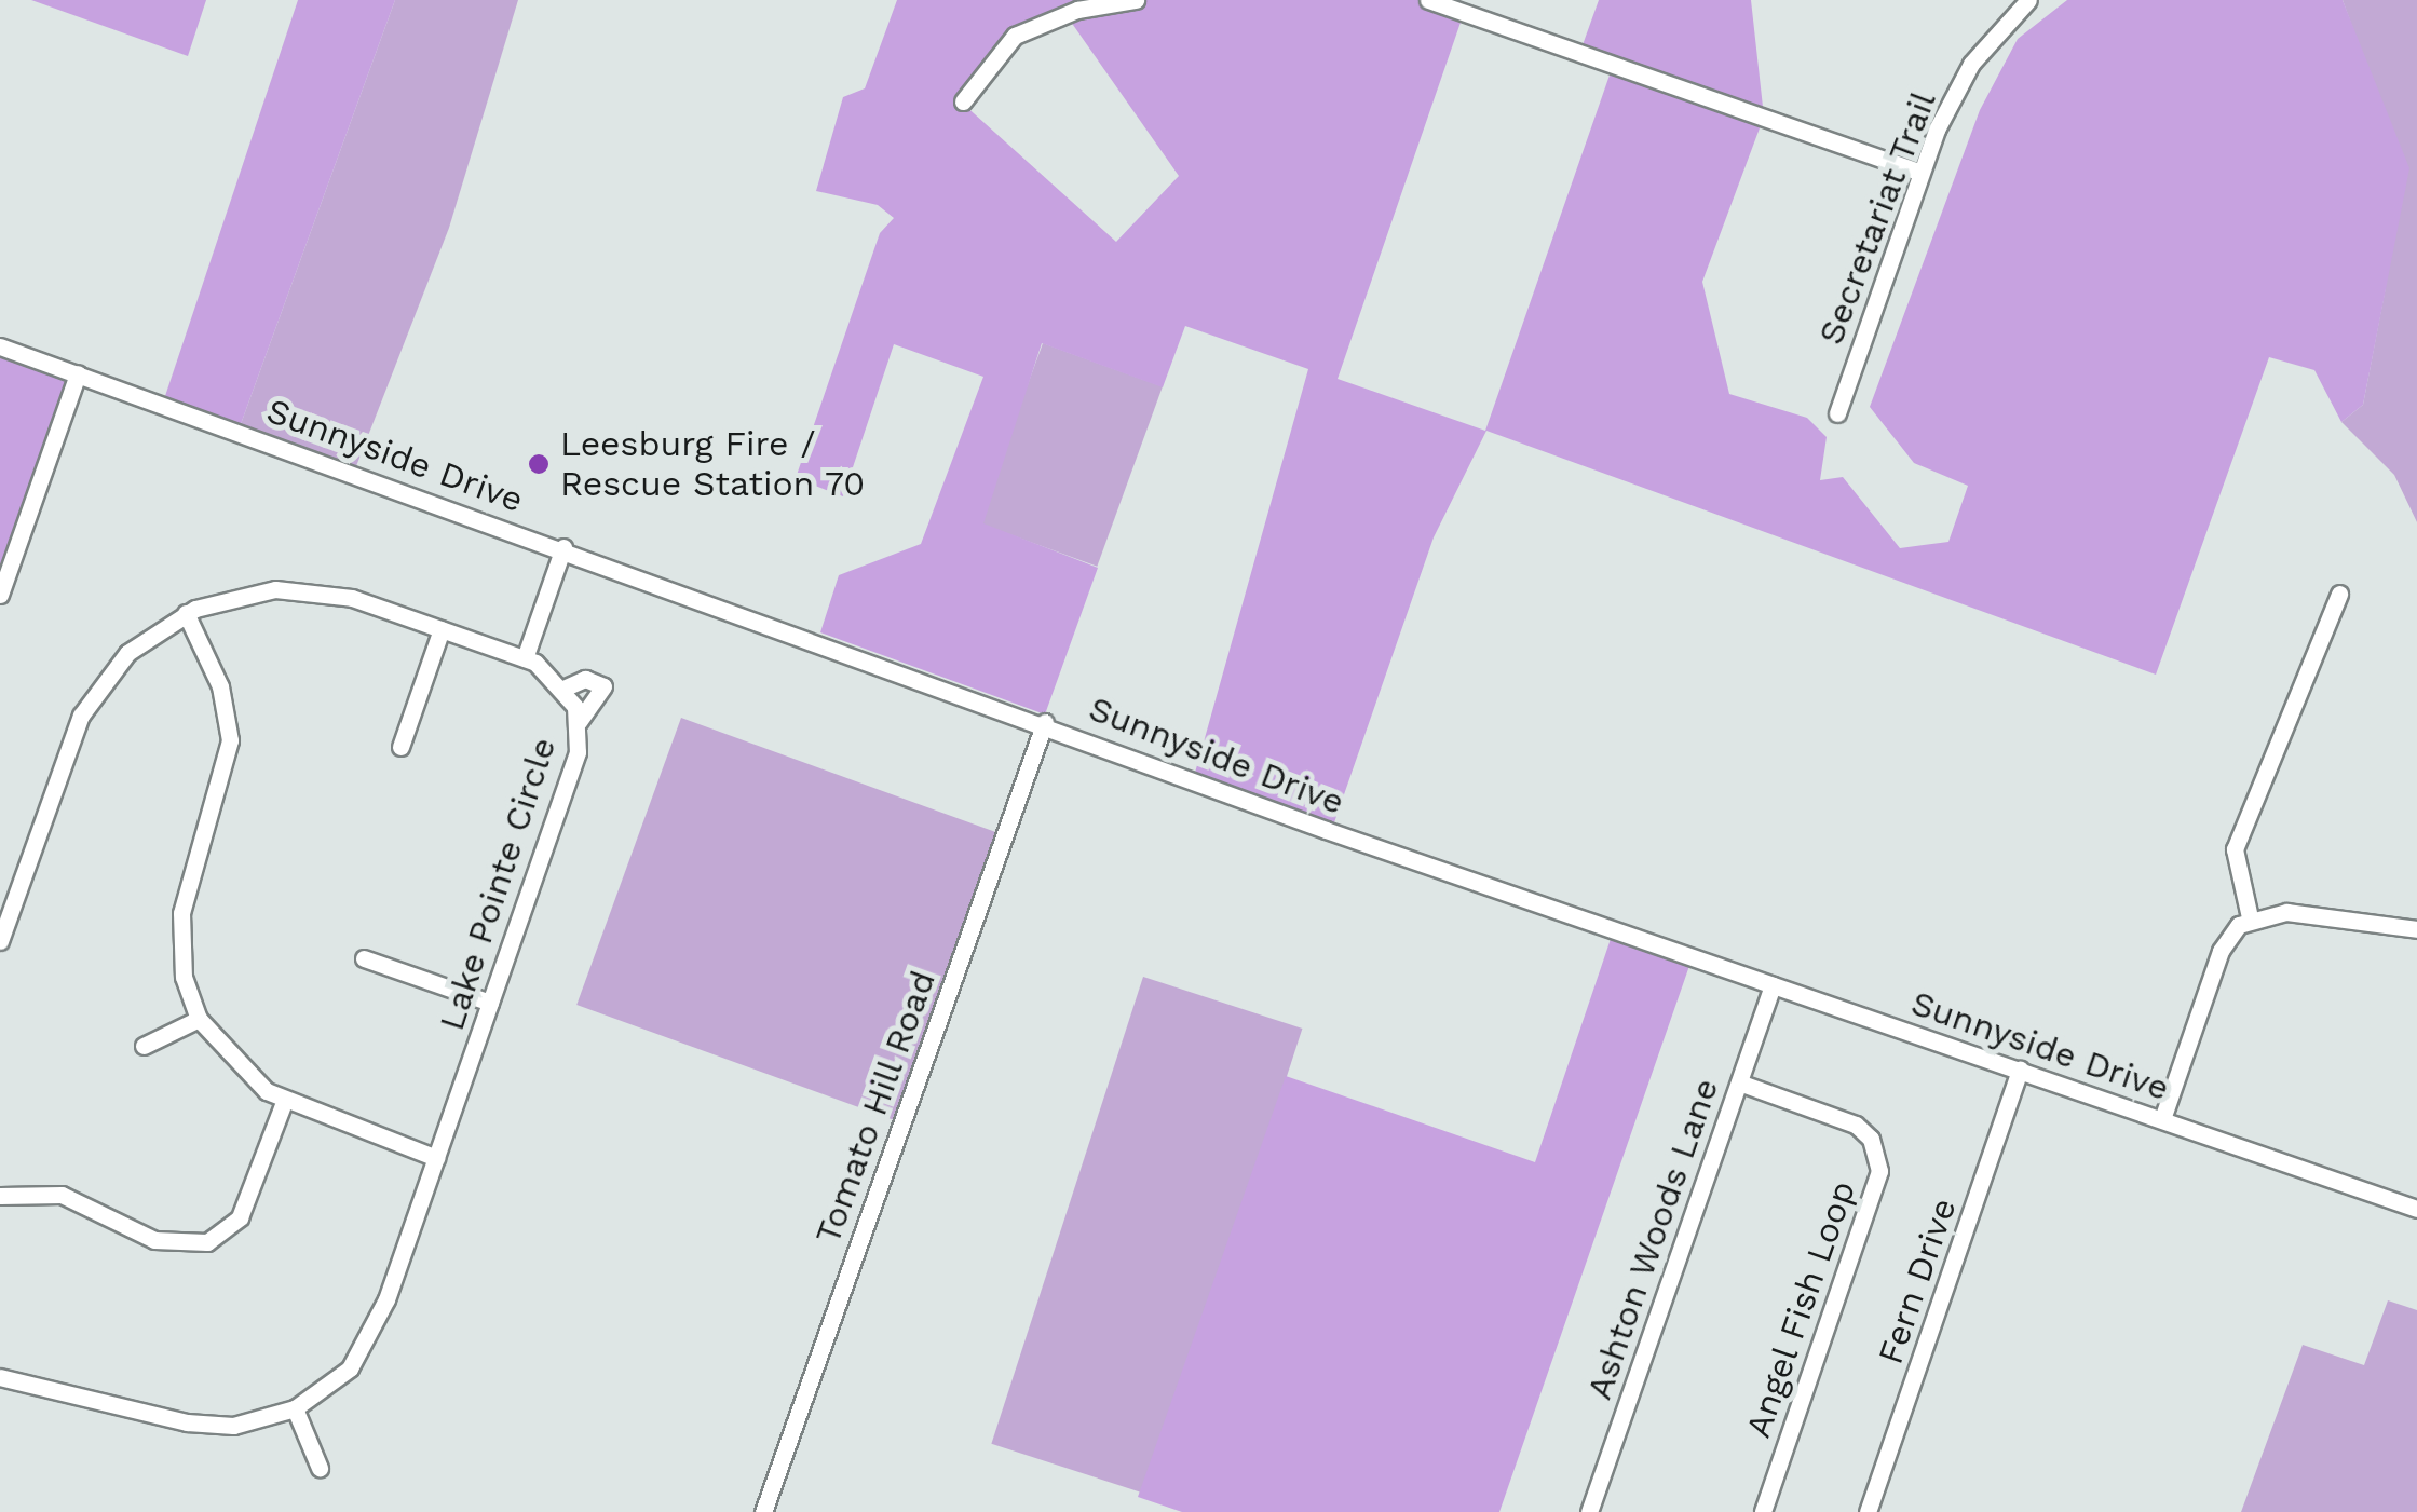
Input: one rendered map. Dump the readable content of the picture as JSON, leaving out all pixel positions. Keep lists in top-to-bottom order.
{
  "streets": {
    "street": [
      "Secretariat Trail",
      "Sunnyside Drive",
      "Lake Pointe Circle",
      "Tomato Hill Road",
      "Ashton Woods Lane",
      "Fern Drive",
      "Angel Fish Loop"
    ]
  },
  "crossings": [
    ["Sunnyside Drive", "Tomato Hill Road"],
    ["Sunnyside Drive", "Ashton Woods Lane"],
    ["Sunnyside Drive", "Fern Drive"],
    ["Ashton Woods Lane", "Angel Fish Loop"]
  ],
  "places": ["Leesburg Fire / Rescue Station 70"]
}
